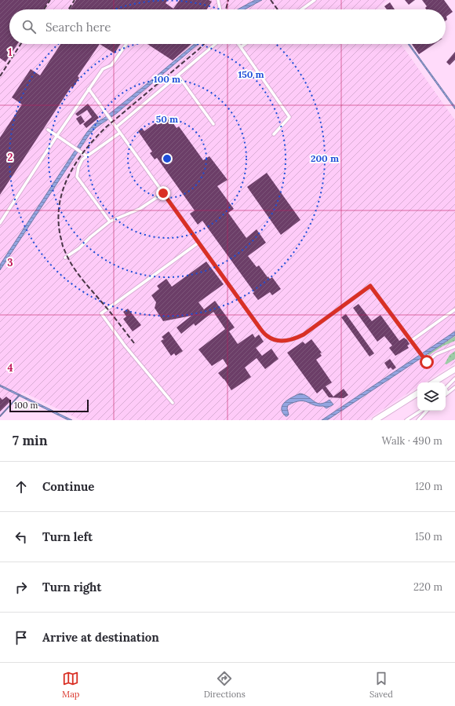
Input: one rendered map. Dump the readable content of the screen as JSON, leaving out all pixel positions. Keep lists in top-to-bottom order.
{
  "scale_bar": "100 m",
  "page": {
    "search": "Search here",
    "scale": "100 m",
    "heading": ["7 min", "Walk · 490 m"],
    "list": [
      ["Continue", "120 m"],
      ["Turn left", "150 m"],
      ["Turn right", "220 m"],
      "Arrive at destination"
    ],
    "nav": ["Map", "Directions", "Saved"]
  },
  "grid": {
    "rows": [
      "1",
      "2",
      "3",
      "4"
    ]
  },
  "rings": [
    "150 m",
    "100 m",
    "50 m",
    "200 m"
  ]
}
